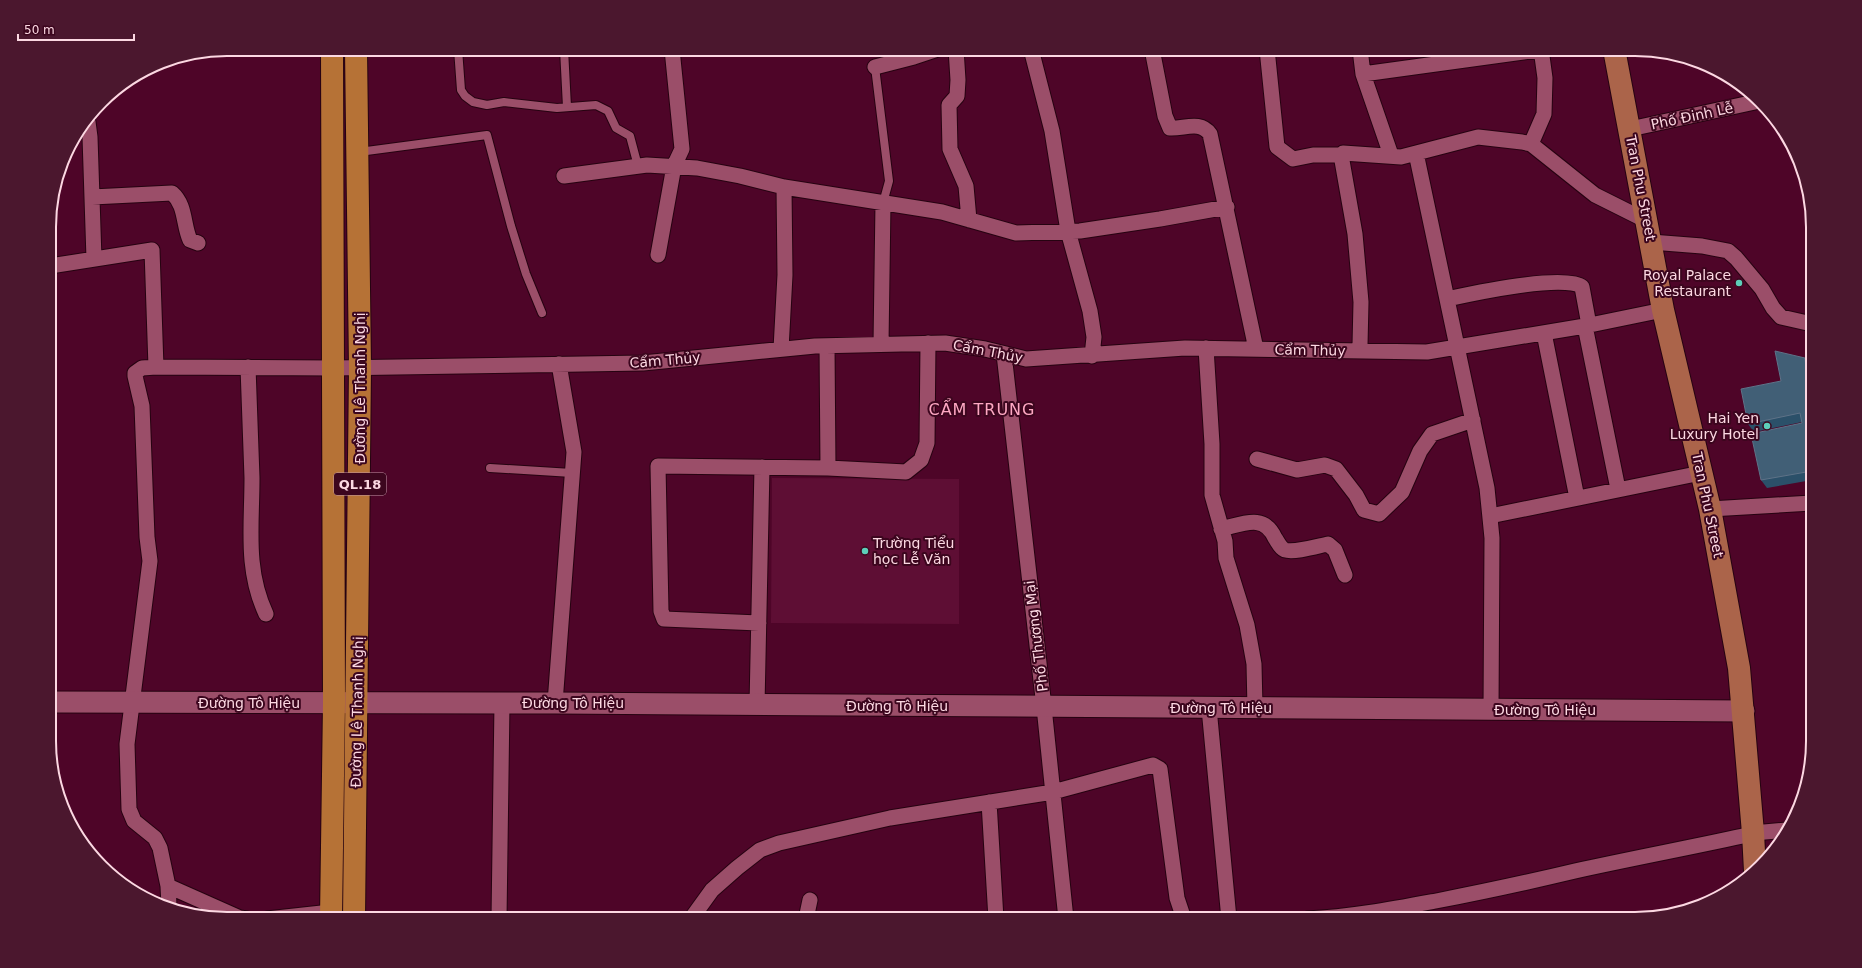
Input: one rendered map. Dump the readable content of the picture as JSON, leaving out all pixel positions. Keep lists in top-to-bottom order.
{
  "streets": {
    "highway": ["Đường Lê Thanh Nghị", "QL.18"],
    "main road": ["Tran Phu Street"],
    "street": [
      "Phố Đinh Lễ",
      "Cẩm Thủy",
      "Phố Thương Mại",
      "Đường Tô Hiệu"
    ]
  },
  "crossings": [
    ["Phố Đinh Lễ", "Tran Phu Street"],
    ["Tran Phu Street", "Cẩm Thủy"],
    ["Tran Phu Street", "Đường Tô Hiệu"],
    ["Cẩm Thủy", "Đường Lê Thanh Nghị"],
    ["Cẩm Thủy", "Phố Thương Mại"],
    ["Cẩm Thủy", "Đường Tô Hiệu"],
    ["Đường Lê Thanh Nghị", "Đường Tô Hiệu"],
    ["Phố Thương Mại", "Đường Tô Hiệu"]
  ],
  "districts": ["CẨM TRUNG"],
  "places": ["Royal Palace Restaurant", "Hai Yen Luxury Hotel", "Trường Tiểu học Lễ Văn"],
  "scale_bar": "50 m"
}
